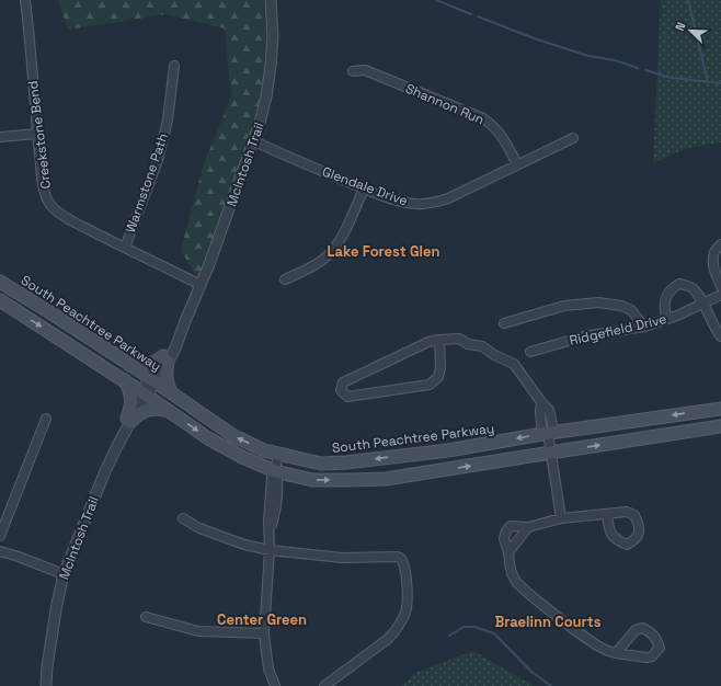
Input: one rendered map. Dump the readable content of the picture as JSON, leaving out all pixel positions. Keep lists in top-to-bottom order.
{
  "streets": {
    "main road": ["South Peachtree Parkway"],
    "street": [
      "Shannon Run",
      "Creekstone Bend",
      "McIntosh Trail",
      "Warmstone Path",
      "Glendale Drive",
      "Ridgefield Drive"
    ]
  },
  "crossings": [
    ["Shannon Run", "Glendale Drive"],
    ["Creekstone Bend", "McIntosh Trail"],
    ["Creekstone Bend", "Warmstone Path"],
    ["McIntosh Trail", "Glendale Drive"],
    ["McIntosh Trail", "South Peachtree Parkway"]
  ],
  "districts": ["Lake Forest Glen", "Center Green", "Braelinn Courts"],
  "north": "top left"
}
